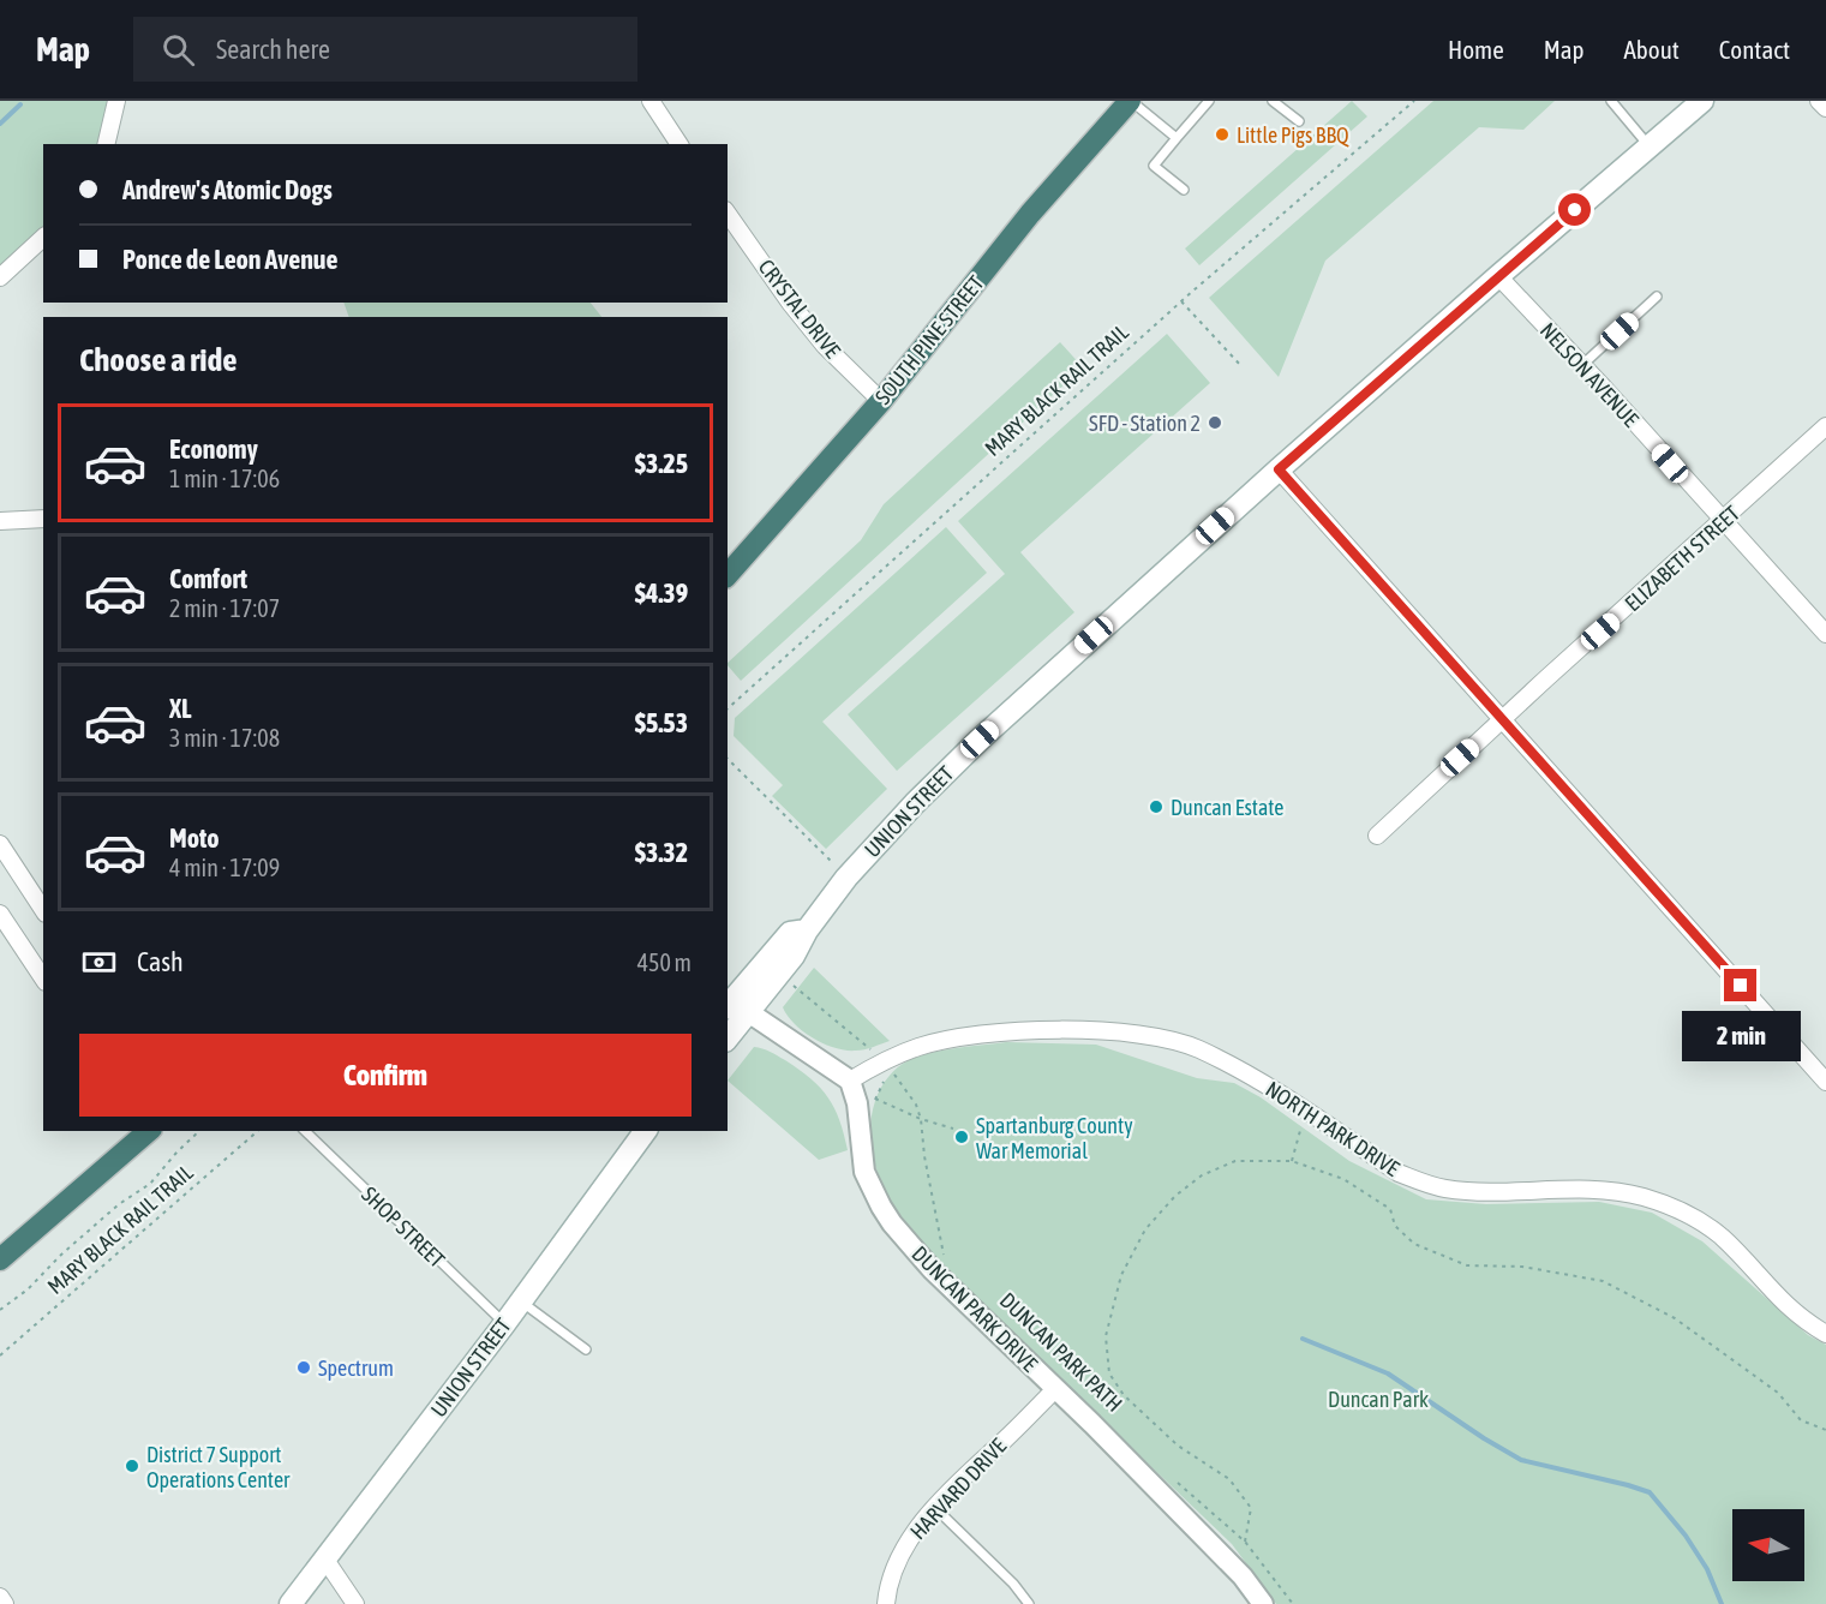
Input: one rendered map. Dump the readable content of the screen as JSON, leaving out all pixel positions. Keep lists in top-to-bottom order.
{
  "streets": {
    "highway": ["SOUTH PINE STREET"],
    "main road": ["UNION STREET"],
    "street": [
      "CRYSTAL DRIVE",
      "NELSON AVENUE",
      "ELIZABETH STREET",
      "NORTH PARK DRIVE",
      "DUNCAN PARK DRIVE",
      "HARVARD DRIVE"
    ],
    "lane": ["SHOP STREET"],
    "path": ["MARY BLACK RAIL TRAIL"]
  },
  "crossings": [
    ["CRYSTAL DRIVE", "SOUTH PINE STREET"],
    ["NELSON AVENUE", "ELIZABETH STREET"],
    ["NELSON AVENUE", "UNION STREET"],
    ["UNION STREET", "SHOP STREET"],
    ["NORTH PARK DRIVE", "DUNCAN PARK DRIVE"],
    ["DUNCAN PARK DRIVE", "HARVARD DRIVE"]
  ],
  "parks": ["Duncan Park"],
  "places": [
    "Little Pigs BBQ",
    "SFD - Station 2",
    "Duncan Estate",
    "Spartanburg County War Memorial",
    "Spectrum",
    "District 7 Support Operations Center"
  ],
  "north": "left",
  "page": {
    "header": "Map",
    "search": "Search here",
    "nav": [
      "Home",
      "Map",
      "About",
      "Contact"
    ],
    "banner": ["Andrew's Atomic Dogs", "Ponce de Leon Avenue"],
    "heading": "Choose a ride",
    "list": [
      {
        "name": "Economy",
        "note": "1 min · 17:06",
        "value": "$3.25"
      },
      {
        "name": "Comfort",
        "note": "2 min · 17:07",
        "value": "$4.39"
      },
      {
        "name": "XL",
        "note": "3 min · 17:08",
        "value": "$5.53"
      },
      {
        "name": "Moto",
        "note": "4 min · 17:09",
        "value": "$3.32"
      }
    ],
    "pay": ["Cash", "450 m"],
    "bubble": "2 min",
    "buttons": "Confirm"
  }
}
